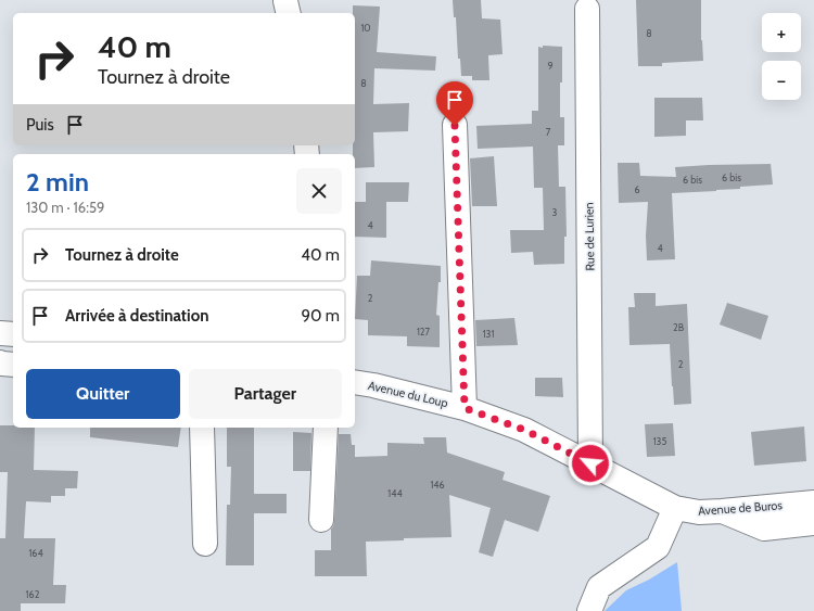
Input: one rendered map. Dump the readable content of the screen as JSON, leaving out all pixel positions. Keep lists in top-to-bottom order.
{
  "streets": {
    "street": ["Rue de Lurien", "Avenue du Loup", "Avenue de Buros"]
  },
  "crossings": [
    ["Rue de Lurien", "Avenue du Loup"],
    ["Avenue du Loup", "Avenue de Buros"]
  ],
  "house_numbers": [
    "10",
    "8",
    "9",
    "8",
    "7",
    "6 bis",
    "6 bis",
    "6",
    "3",
    "4",
    "4",
    "2",
    "2B",
    "127",
    "131",
    "2",
    "135",
    "146",
    "144",
    "164",
    "162"
  ],
  "page": {
    "map_buttons": ["+", "−"],
    "turn": ["40 m", "Tournez à droite"],
    "then": "Puis",
    "heading": ["2 min", "130 m · 16:59"],
    "list": [
      {
        "name": "Tournez à droite",
        "value": "40 m"
      },
      {
        "name": "Arrivée à destination",
        "value": "90 m"
      }
    ],
    "buttons": ["Quitter", "Partager"]
  }
}
